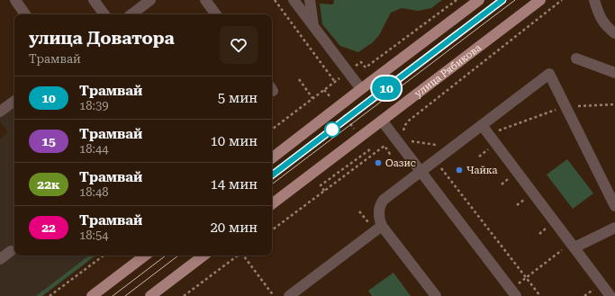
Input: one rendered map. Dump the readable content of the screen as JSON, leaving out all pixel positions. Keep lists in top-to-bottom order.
{
  "streets": {
    "main road": ["улица Рябикова"]
  },
  "places": ["Оазис", "Чайка"],
  "lines": ["tram line 10"],
  "page": {
    "on_map": "10",
    "heading": ["улица Доватора", "Трамвай"],
    "list": [
      {
        "mark": "10",
        "name": "Трамвай",
        "note": "18:39",
        "value": "5 мин"
      },
      {
        "mark": "15",
        "name": "Трамвай",
        "note": "18:44",
        "value": "10 мин"
      },
      {
        "mark": "22к",
        "name": "Трамвай",
        "note": "18:48",
        "value": "14 мин"
      },
      {
        "mark": "22",
        "name": "Трамвай",
        "note": "18:54",
        "value": "20 мин"
      }
    ]
  }
}
